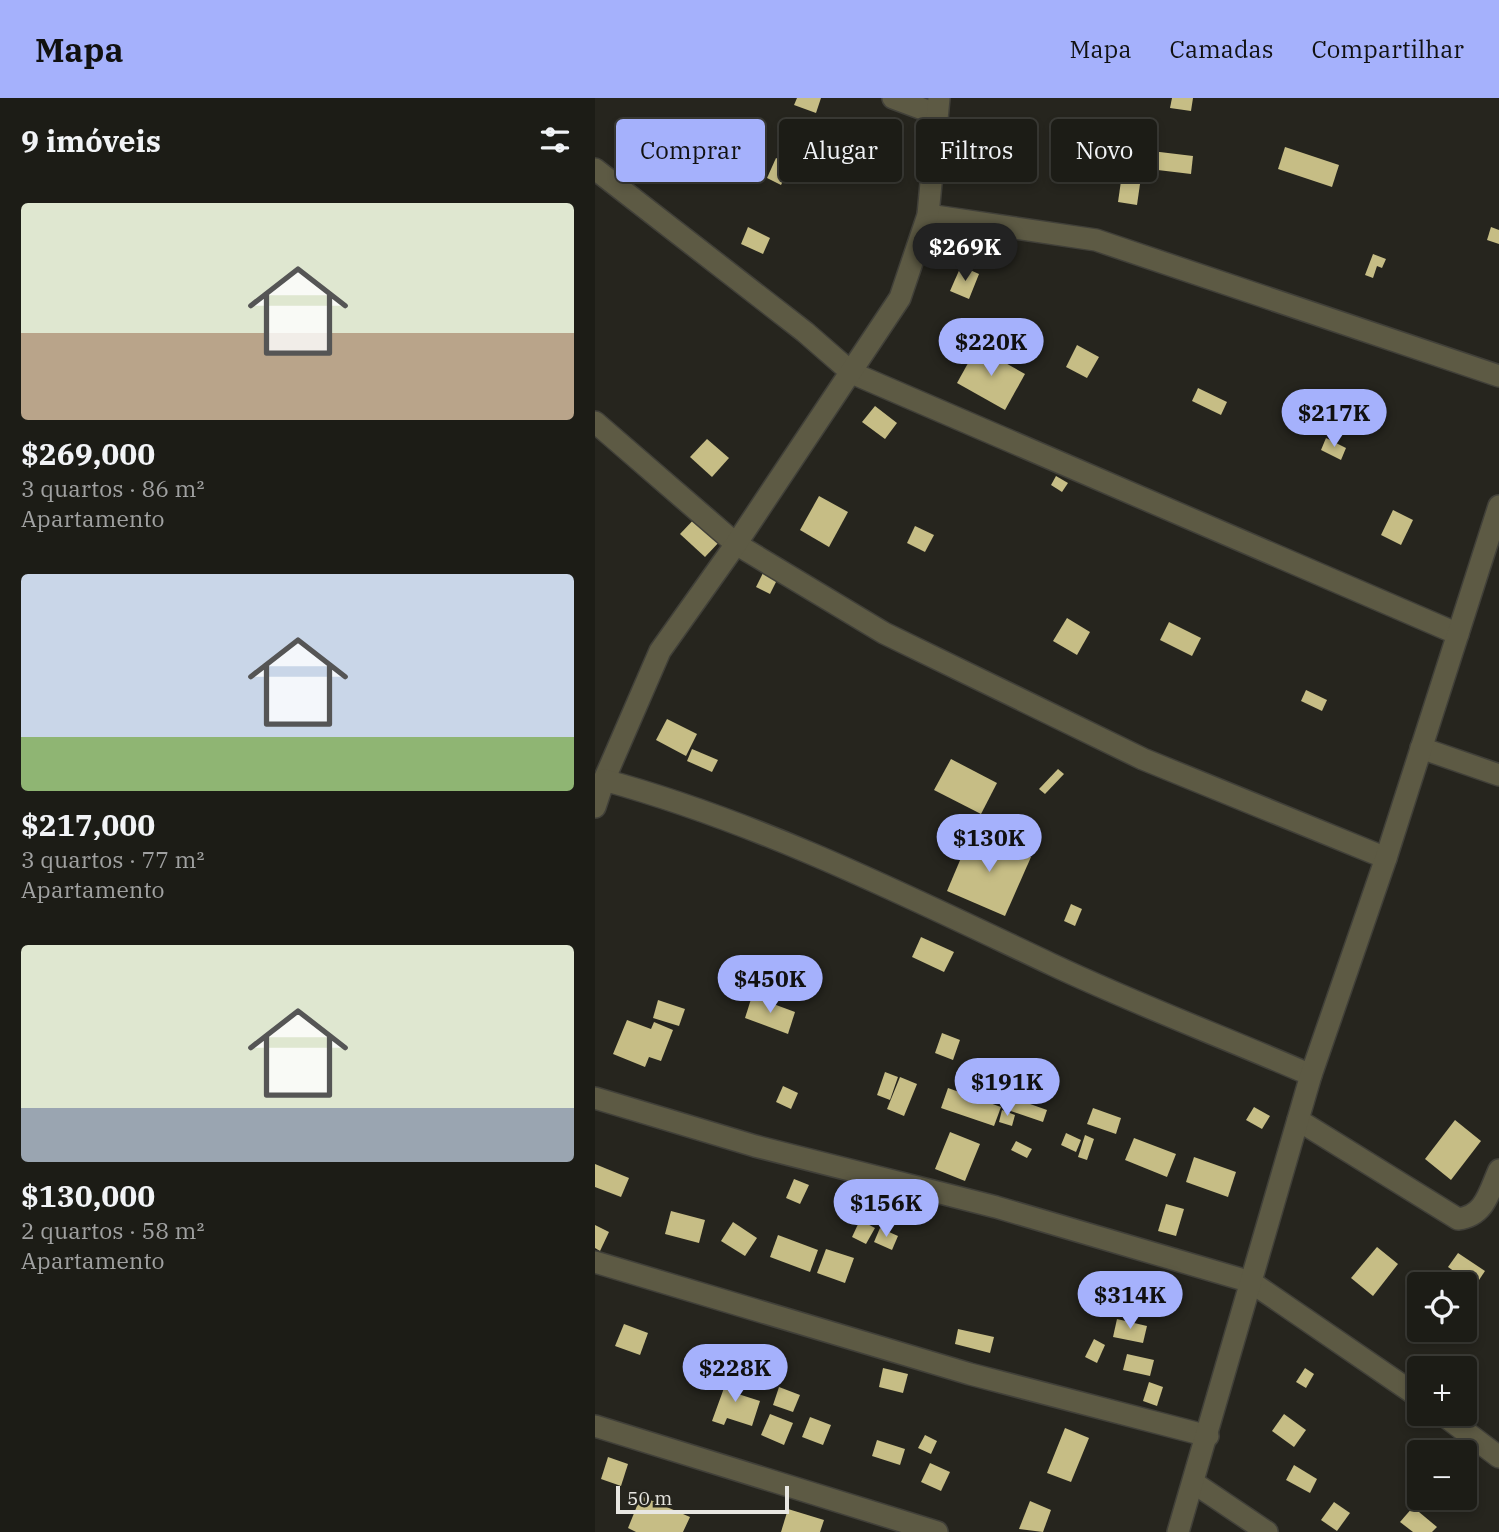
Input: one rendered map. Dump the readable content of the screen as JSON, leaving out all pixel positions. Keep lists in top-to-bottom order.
{
  "scale_bar": "50 m",
  "page": {
    "header": "Mapa",
    "nav": ["Mapa", "Camadas", "Compartilhar"],
    "heading": "9 imóveis",
    "chip": [
      "Comprar",
      "Alugar",
      "Filtros",
      "Novo"
    ],
    "list": [
      {
        "name": "$269,000",
        "note": "3 quartos · 86 m² · Apartamento"
      },
      {
        "name": "$217,000",
        "note": "3 quartos · 77 m² · Apartamento"
      },
      {
        "name": "$130,000",
        "note": "2 quartos · 58 m² · Apartamento"
      }
    ],
    "price": [
      "$269K",
      "$220K",
      "$217K",
      "$130K",
      "$450K",
      "$191K",
      "$156K",
      "$314K",
      "$228K"
    ],
    "map_buttons": ["+", "−"],
    "scale": "50 m"
  }
}
